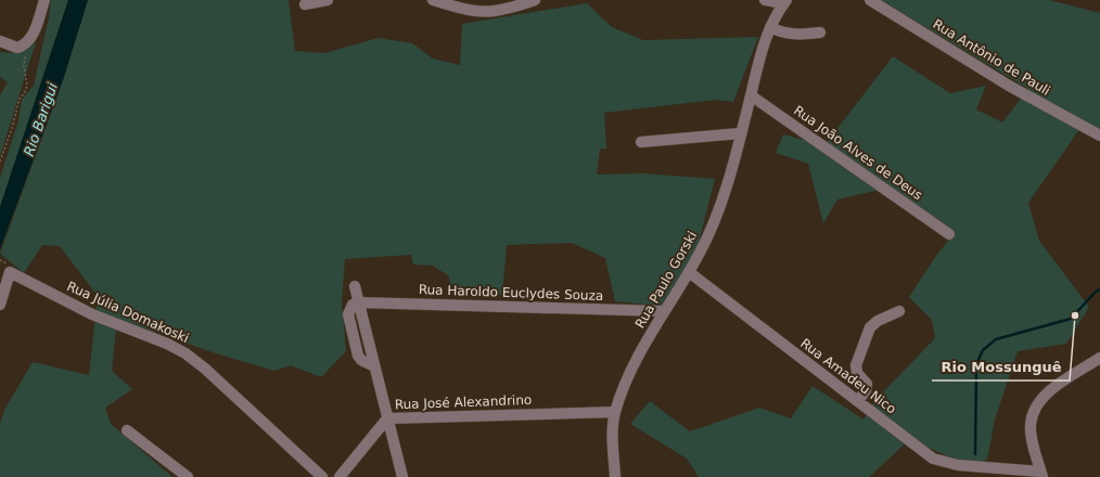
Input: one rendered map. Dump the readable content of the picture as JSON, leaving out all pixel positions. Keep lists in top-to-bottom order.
{
  "streets": {
    "street": [
      "Rua Antônio de Pauli",
      "Rua João Alves de Deus",
      "Rua Paulo Gorski",
      "Rua Haroldo Euclydes Souza",
      "Rua Júlia Domakoski",
      "Rua Amadeu Nico",
      "Rua José Alexandrino"
    ]
  },
  "crossings": [
    ["Rua João Alves de Deus", "Rua Paulo Gorski"],
    ["Rua Paulo Gorski", "Rua Haroldo Euclydes Souza"],
    ["Rua Paulo Gorski", "Rua Amadeu Nico"],
    ["Rua Paulo Gorski", "Rua José Alexandrino"]
  ],
  "water": ["Rio Barigui"],
  "places": ["Rio Mossunguê"]
}
